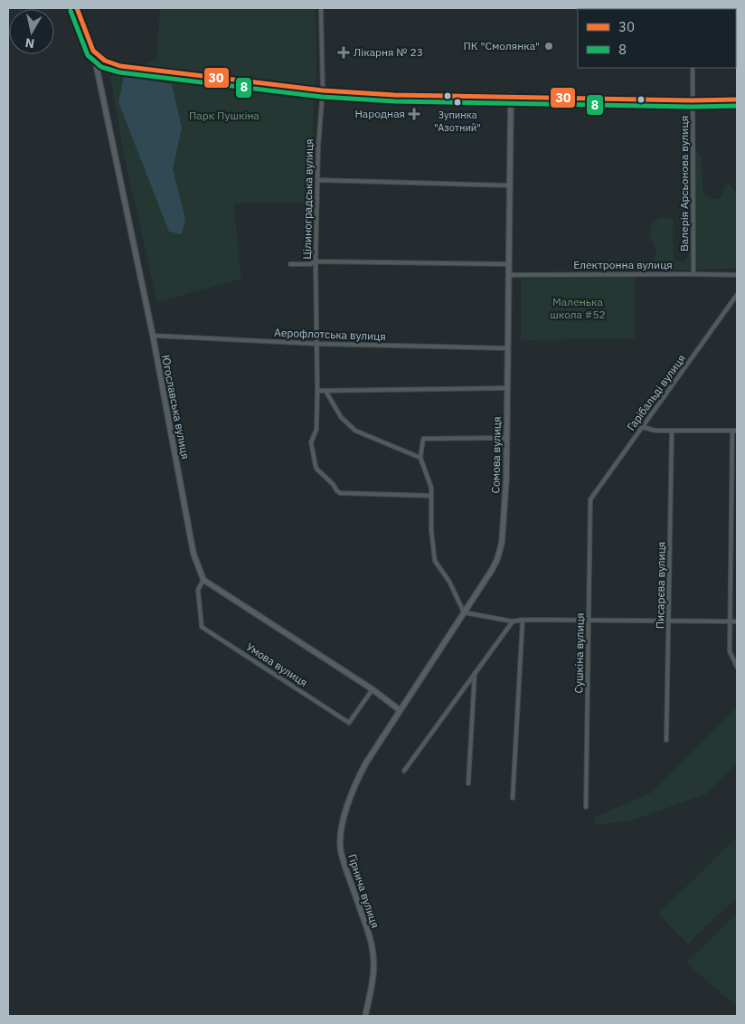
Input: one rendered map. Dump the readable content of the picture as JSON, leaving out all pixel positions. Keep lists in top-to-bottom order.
{
  "streets": {
    "main road": ["Югославська вулиця", "Сомова вулиця", "Гірнича вулиця"],
    "street": [
      "Валерія Арсьонова вулиця",
      "Цілиноградська вулиця",
      "Електронна вулиця",
      "Аерофлотська вулиця",
      "Гарібальді вулиця",
      "Писарєва вулиця",
      "Сушкіна вулиця",
      "Умова вулиця"
    ]
  },
  "crossings": [
    ["Валерія Арсьонова вулиця", "Електронна вулиця"],
    ["Цілиноградська вулиця", "Аерофлотська вулиця"],
    ["Електронна вулиця", "Сомова вулиця"],
    ["Аерофлотська вулиця", "Югославська вулиця"],
    ["Аерофлотська вулиця", "Сомова вулиця"],
    ["Гарібальді вулиця", "Сушкіна вулиця"],
    ["Югославська вулиця", "Умова вулиця"],
    ["Сомова вулиця", "Гірнича вулиця"]
  ],
  "parks": ["Парк Пушкіна", "Маленька школа #52"],
  "places": {
    "other": ["ПК \"Смолянка\"", "Зупинка \"Азотний\""],
    "health": ["Лікарня № 23", "Народная"]
  },
  "lines": ["transit line 30", "transit line 8"],
  "legend": ["30", "8"],
  "north": "bottom"
}
